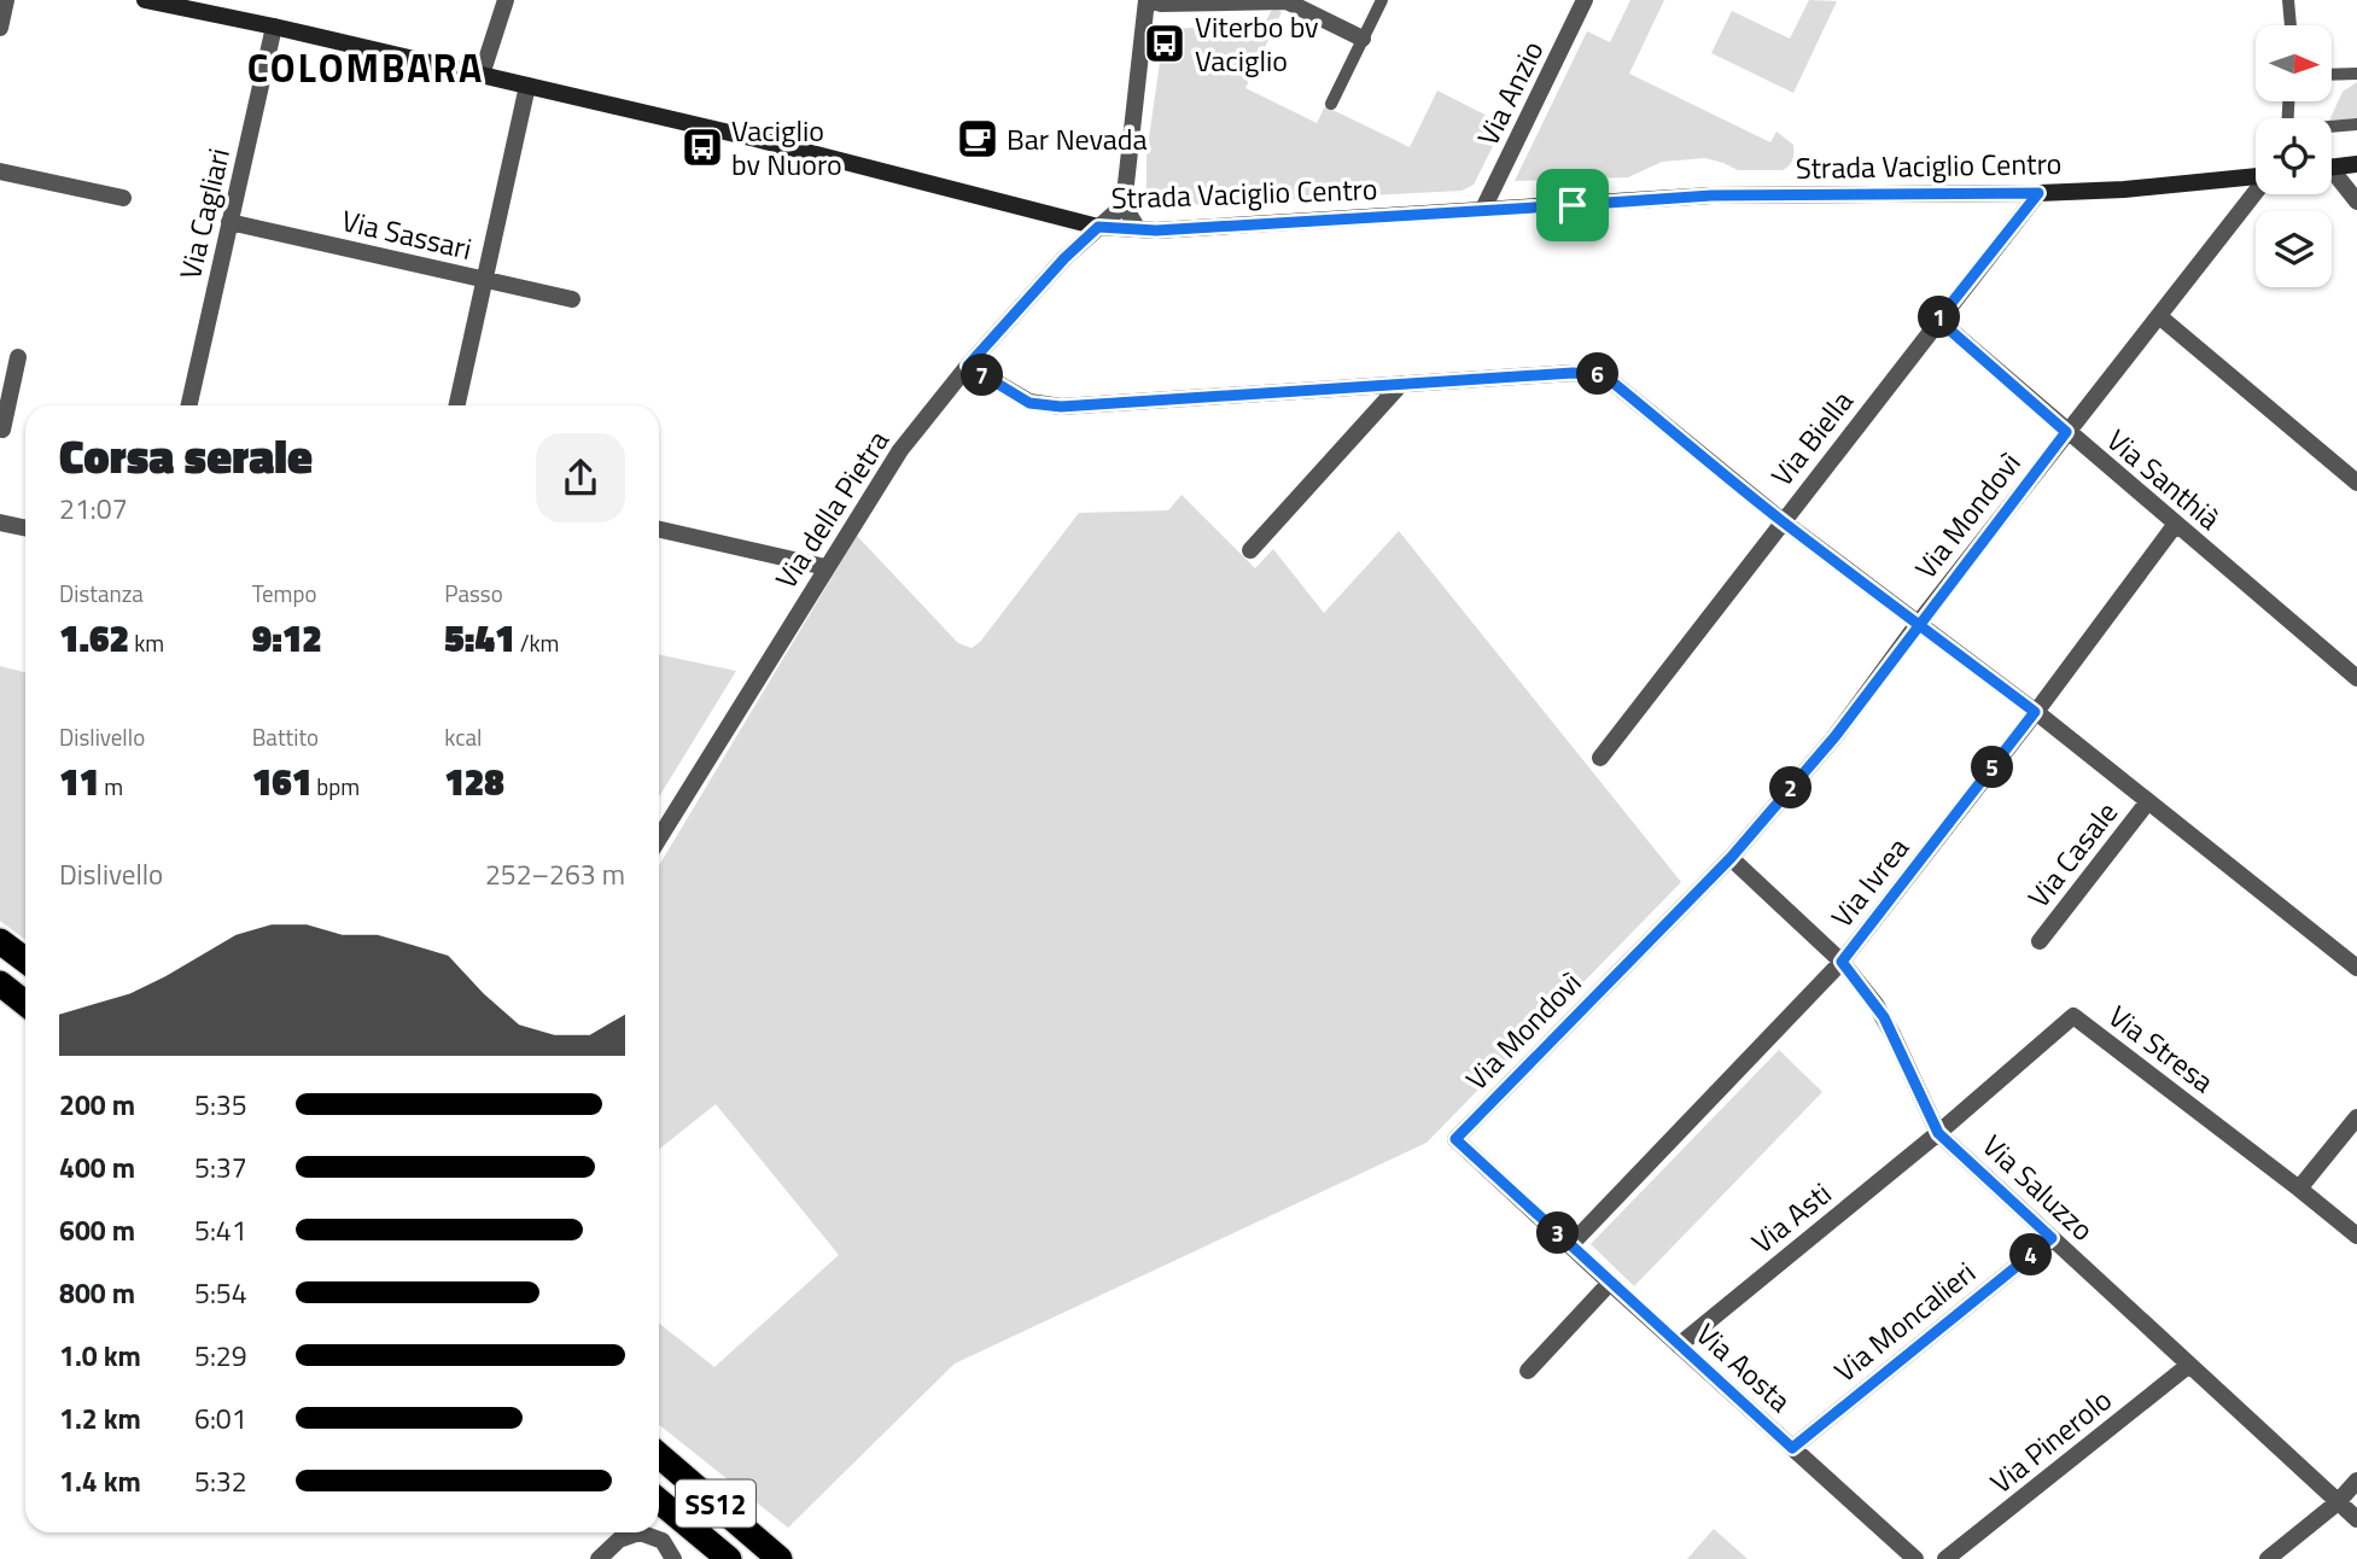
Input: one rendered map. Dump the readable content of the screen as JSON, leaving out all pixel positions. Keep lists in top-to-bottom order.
{
  "streets": {
    "highway": ["SS12"],
    "street": [
      "Via Anzio",
      "Strada Vaciglio Centro",
      "Via Cagliari",
      "Via Sassari",
      "Via Biella",
      "Via Santhià",
      "Via della Pietra",
      "Via Mondovì",
      "Via Casale",
      "Via Ivrea",
      "Via Stresa",
      "Via Saluzzo",
      "Via Asti",
      "Via Moncalieri",
      "Via Aosta",
      "Via Pinerolo"
    ]
  },
  "crossings": [
    ["Via Anzio", "Strada Vaciglio Centro"],
    ["Strada Vaciglio Centro", "Via Cagliari"],
    ["Strada Vaciglio Centro", "Via Biella"],
    ["Strada Vaciglio Centro", "Via della Pietra"],
    ["Via Cagliari", "Via Sassari"],
    ["Via Biella", "Via Santhià"],
    ["Via Santhià", "Via Mondovì"],
    ["Via Santhià", "Via Ivrea"],
    ["Via Mondovì", "Via Saluzzo"],
    ["Via Mondovì", "Via Aosta"],
    ["Via Ivrea", "Via Saluzzo"],
    ["Via Ivrea", "Via Aosta"],
    ["Via Stresa", "Via Saluzzo"],
    ["Via Stresa", "Via Asti"],
    ["Via Saluzzo", "Via Asti"],
    ["Via Saluzzo", "Via Moncalieri"],
    ["Via Saluzzo", "Via Pinerolo"],
    ["Via Asti", "Via Aosta"],
    ["Via Moncalieri", "Via Aosta"]
  ],
  "districts": ["COLOMBARA"],
  "places": {
    "bus stop": ["Viterbo bv Vaciglio", "Vaciglio bv Nuoro"],
    "cafe": ["Bar Nevada"]
  },
  "north": "right",
  "page": {
    "pins": [
      "1",
      "6",
      "7",
      "5",
      "2",
      "3",
      "4"
    ],
    "heading": ["Corsa serale", "21:07"],
    "stats": [
      ["Distanza", "1.62 km"],
      ["Tempo", "9:12"],
      ["Passo", "5:41 /km"],
      ["Dislivello", "11 m"],
      ["Battito", "161 bpm"],
      ["kcal", "128"]
    ],
    "chart": ["Dislivello", "252–263 m"],
    "list": [
      {
        "name": "200 m",
        "note": "5:35"
      },
      {
        "name": "400 m",
        "note": "5:37"
      },
      {
        "name": "600 m",
        "note": "5:41"
      },
      {
        "name": "800 m",
        "note": "5:54"
      },
      {
        "name": "1.0 km",
        "note": "5:29"
      },
      {
        "name": "1.2 km",
        "note": "6:01"
      },
      {
        "name": "1.4 km",
        "note": "5:32"
      }
    ]
  }
}
